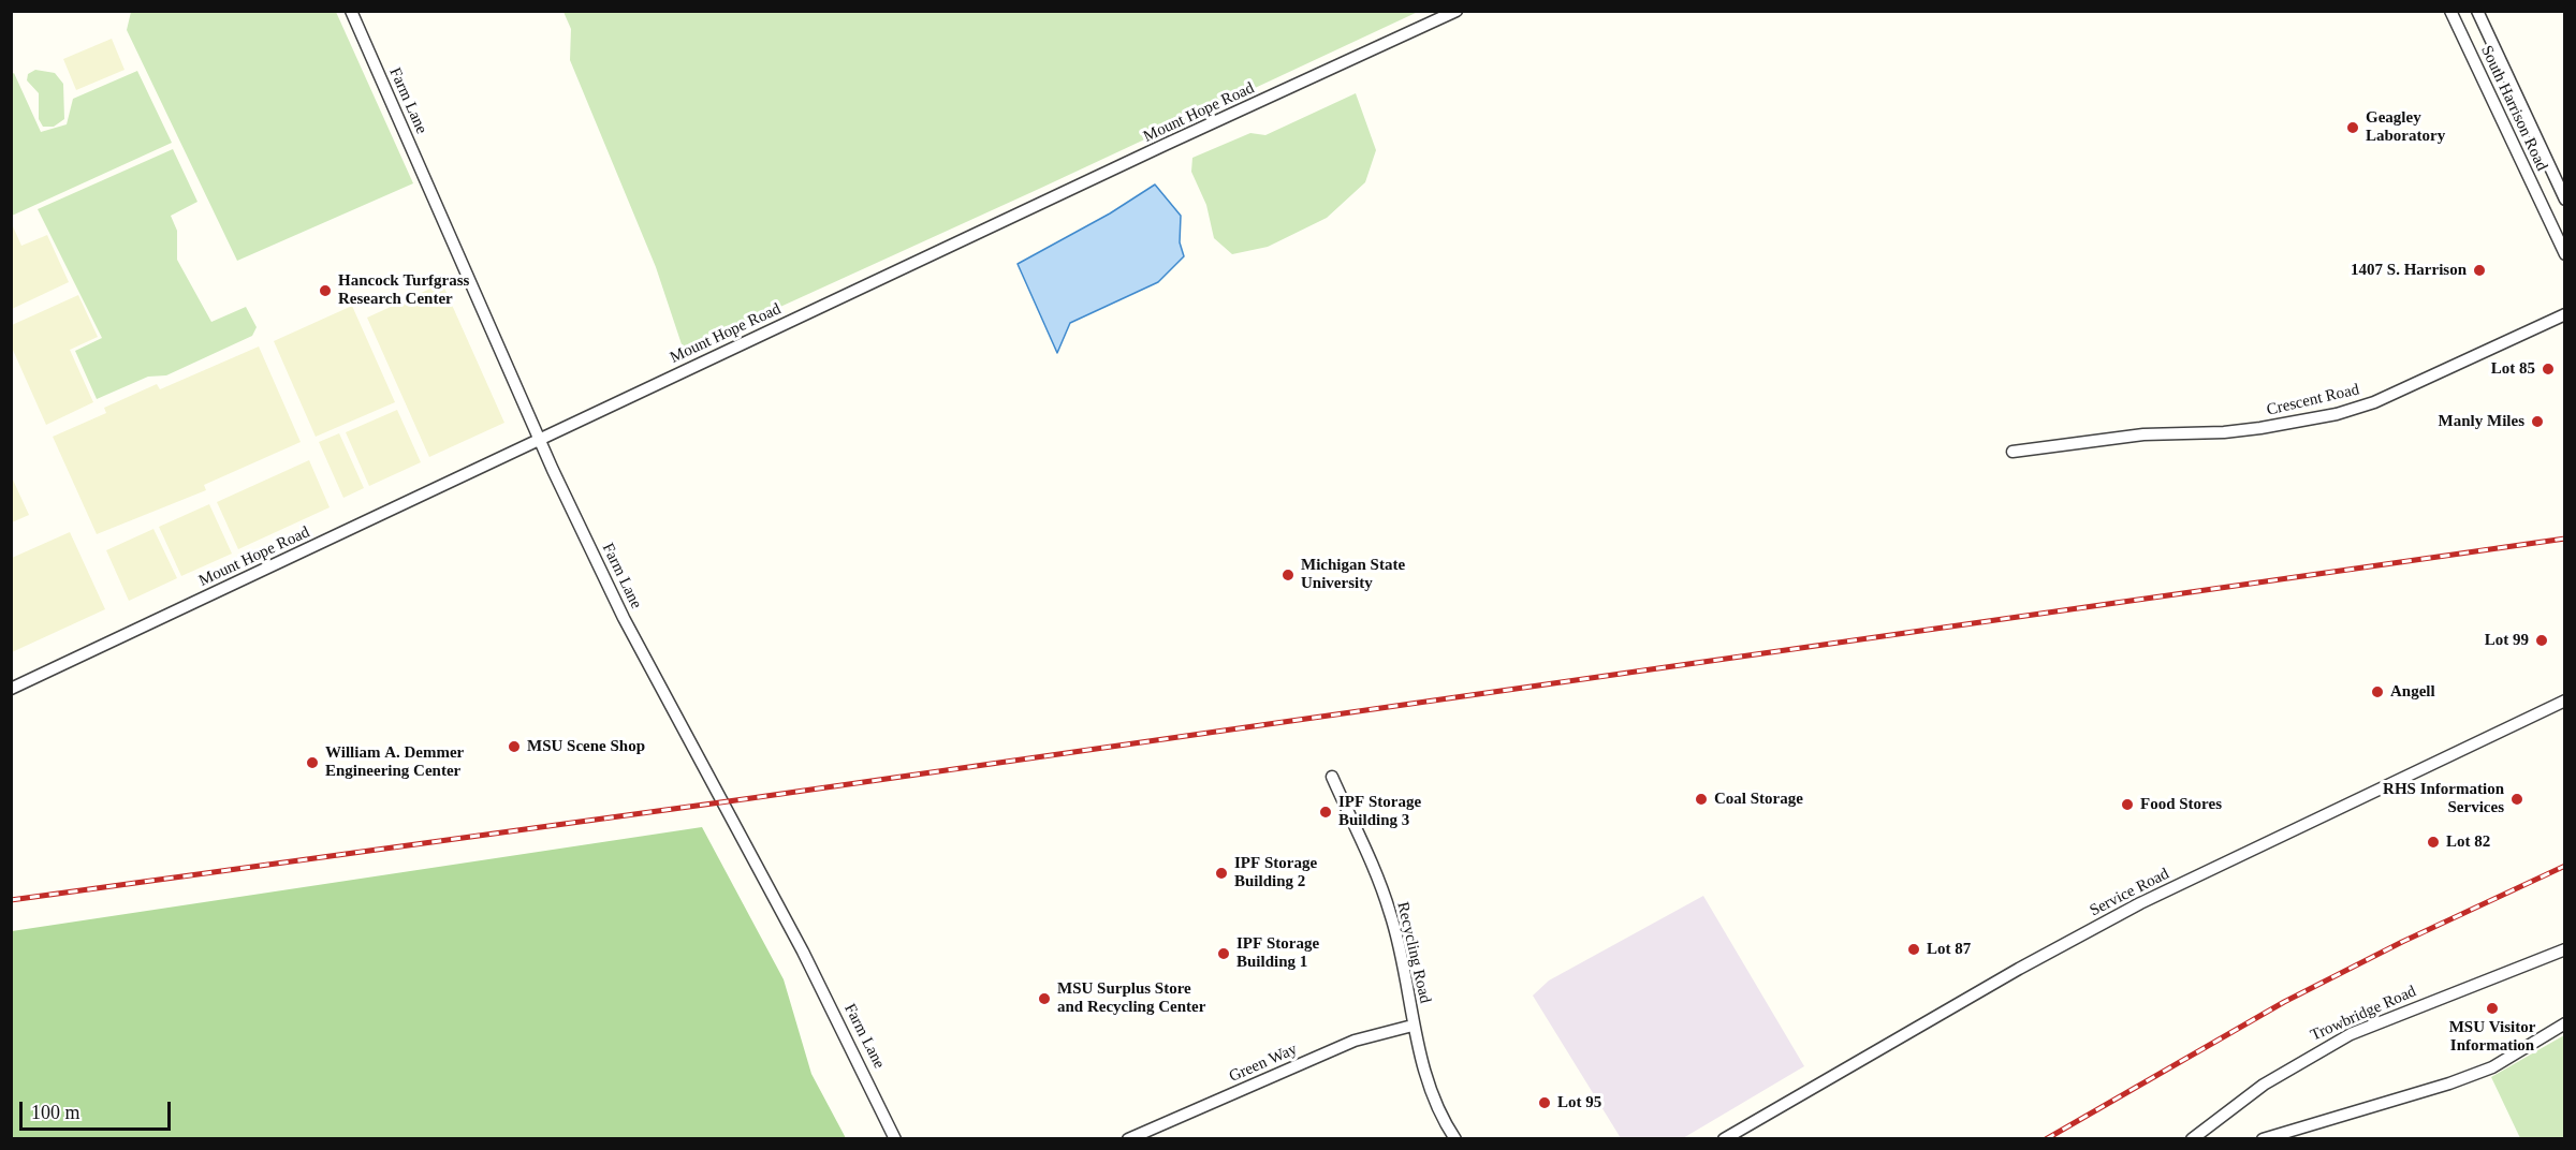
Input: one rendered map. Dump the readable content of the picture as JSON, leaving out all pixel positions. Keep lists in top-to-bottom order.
{
  "streets": {
    "street": [
      "Farm Lane",
      "South Harrison Road",
      "Mount Hope Road",
      "Crescent Road",
      "Service Road",
      "Recycling Road",
      "Trowbridge Road",
      "Green Way"
    ]
  },
  "crossings": [
    ["Farm Lane", "Mount Hope Road"],
    ["Recycling Road", "Green Way"]
  ],
  "places": [
    "Geagley Laboratory",
    "1407 S. Harrison",
    "Hancock Turfgrass Research Center",
    "Lot 85",
    "Manly Miles",
    "Michigan State University",
    "Lot 99",
    "Angell",
    "MSU Scene Shop",
    "William A. Demmer Engineering Center",
    "Coal Storage",
    "RHS Information Services",
    "Food Stores",
    "IPF Storage Building 3",
    "Lot 82",
    "IPF Storage Building 2",
    "Lot 87",
    "IPF Storage Building 1",
    "MSU Surplus Store and Recycling Center",
    "MSU Visitor Information",
    "Lot 95"
  ],
  "scale_bar": "100 m"
}
